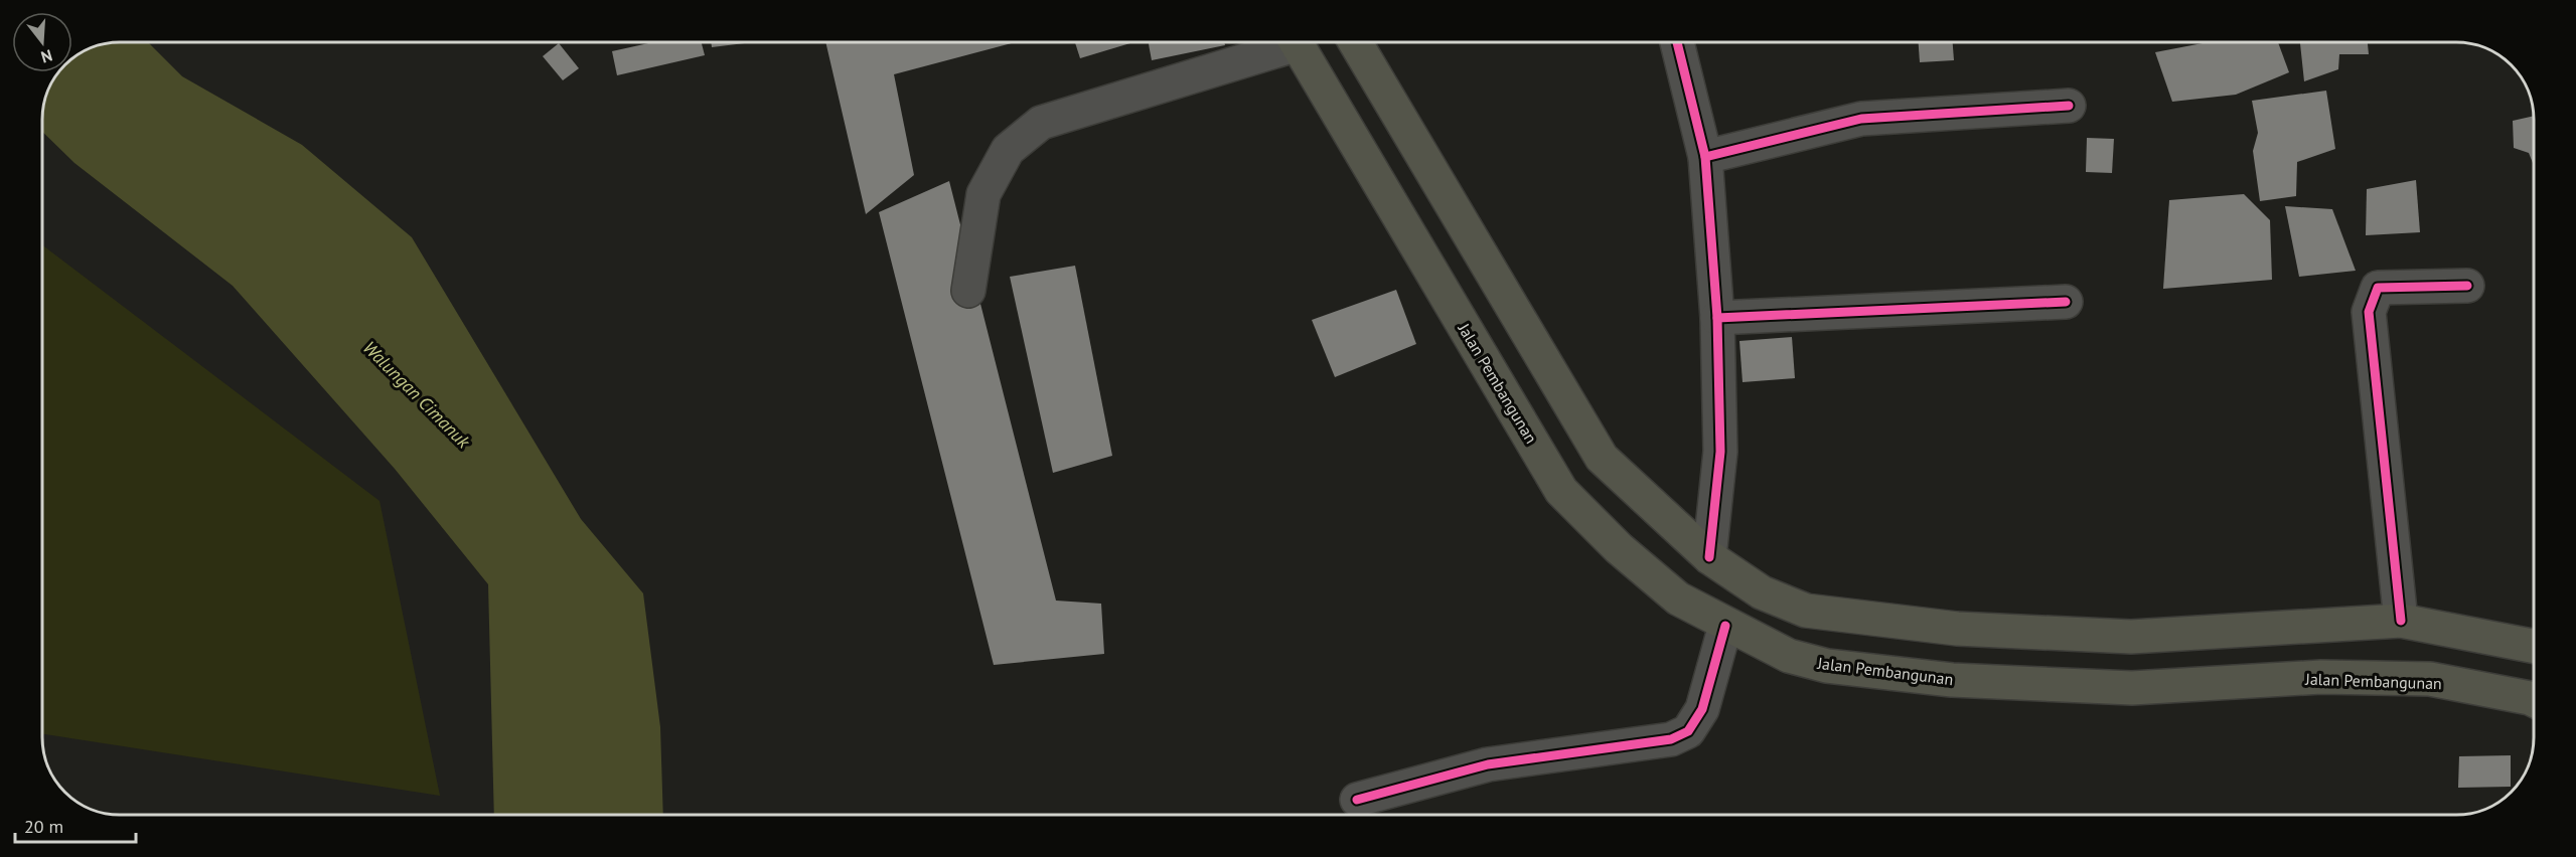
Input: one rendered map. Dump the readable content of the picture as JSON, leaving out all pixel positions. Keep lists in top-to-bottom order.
{
  "streets": {
    "main road": ["Jalan Pembangunan"]
  },
  "water": ["Walungan Cimanuk"],
  "scale_bar": "20 m",
  "north": "bottom"
}
